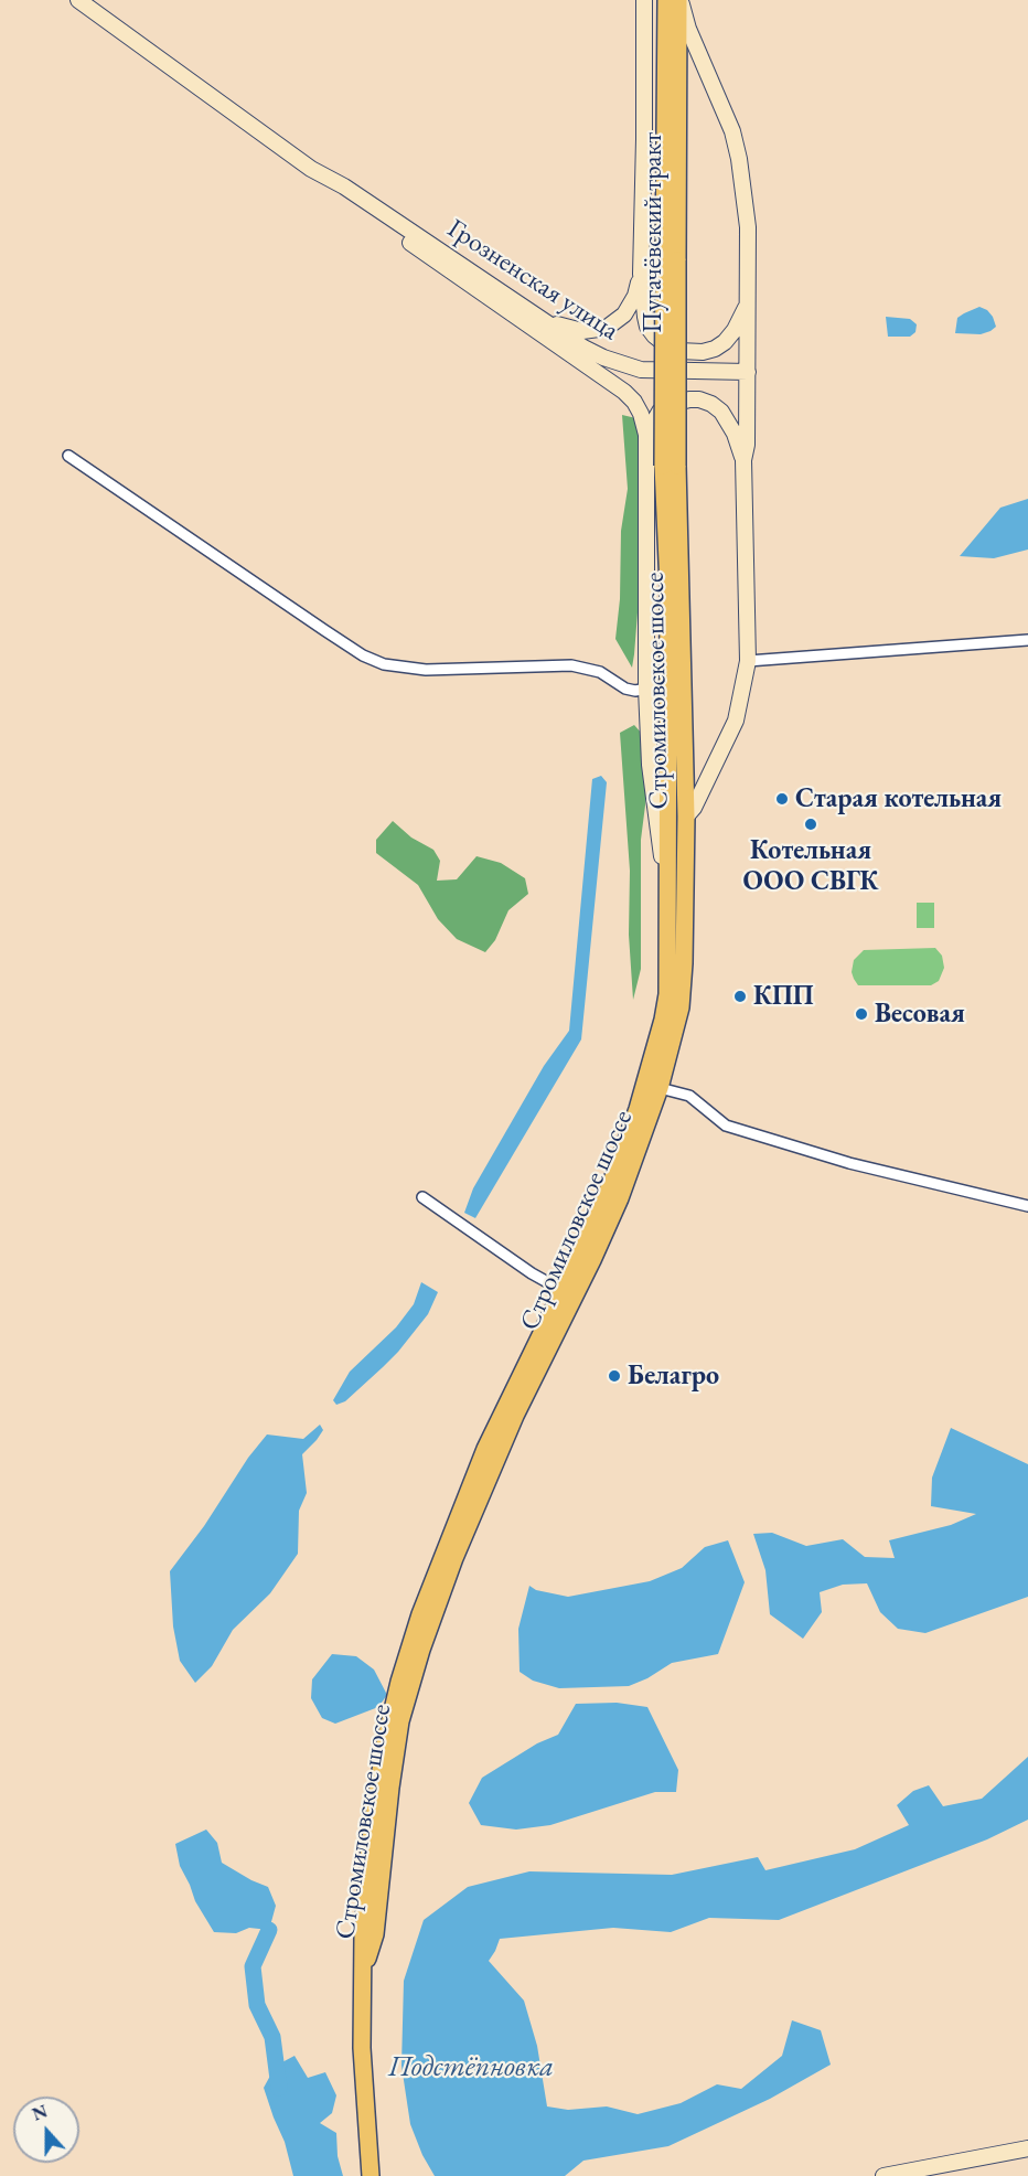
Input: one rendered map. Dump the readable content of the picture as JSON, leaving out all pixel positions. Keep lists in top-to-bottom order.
{
  "streets": {
    "main road": ["Пугачёвский тракт", "Грозненская улица", "Стромиловское шоссе"]
  },
  "crossings": [
    ["Пугачёвский тракт", "Стромиловское шоссе"]
  ],
  "water": ["Подстёпновка"],
  "places": [
    "Старая котельная",
    "Котельная ООО СВГК",
    "КПП",
    "Весовая",
    "Белагро"
  ],
  "north": "top"
}
